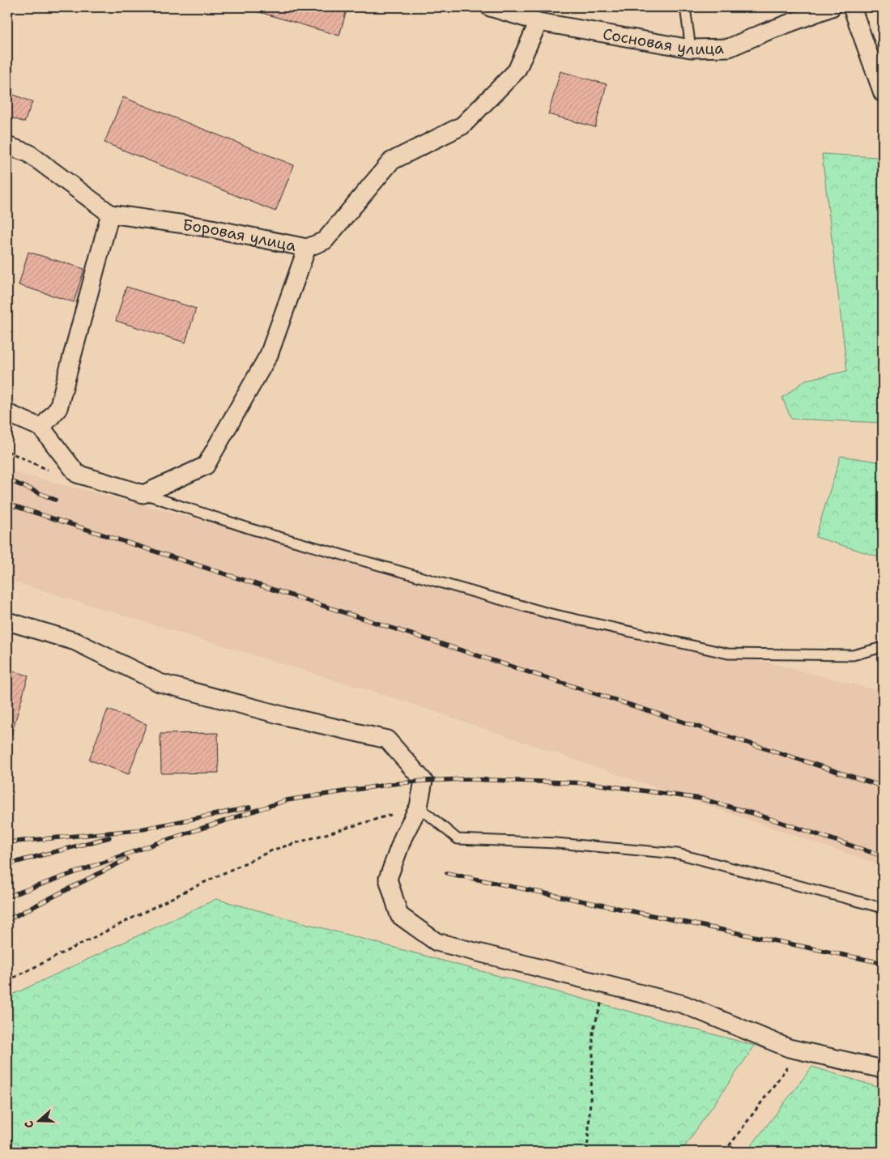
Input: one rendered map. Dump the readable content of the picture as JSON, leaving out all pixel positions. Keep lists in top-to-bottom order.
{
  "streets": {
    "street": ["Сосновая улица", "Боровая улица"]
  },
  "crossings": [
    ["Сосновая улица", "Боровая улица"]
  ],
  "north": "left"
}
